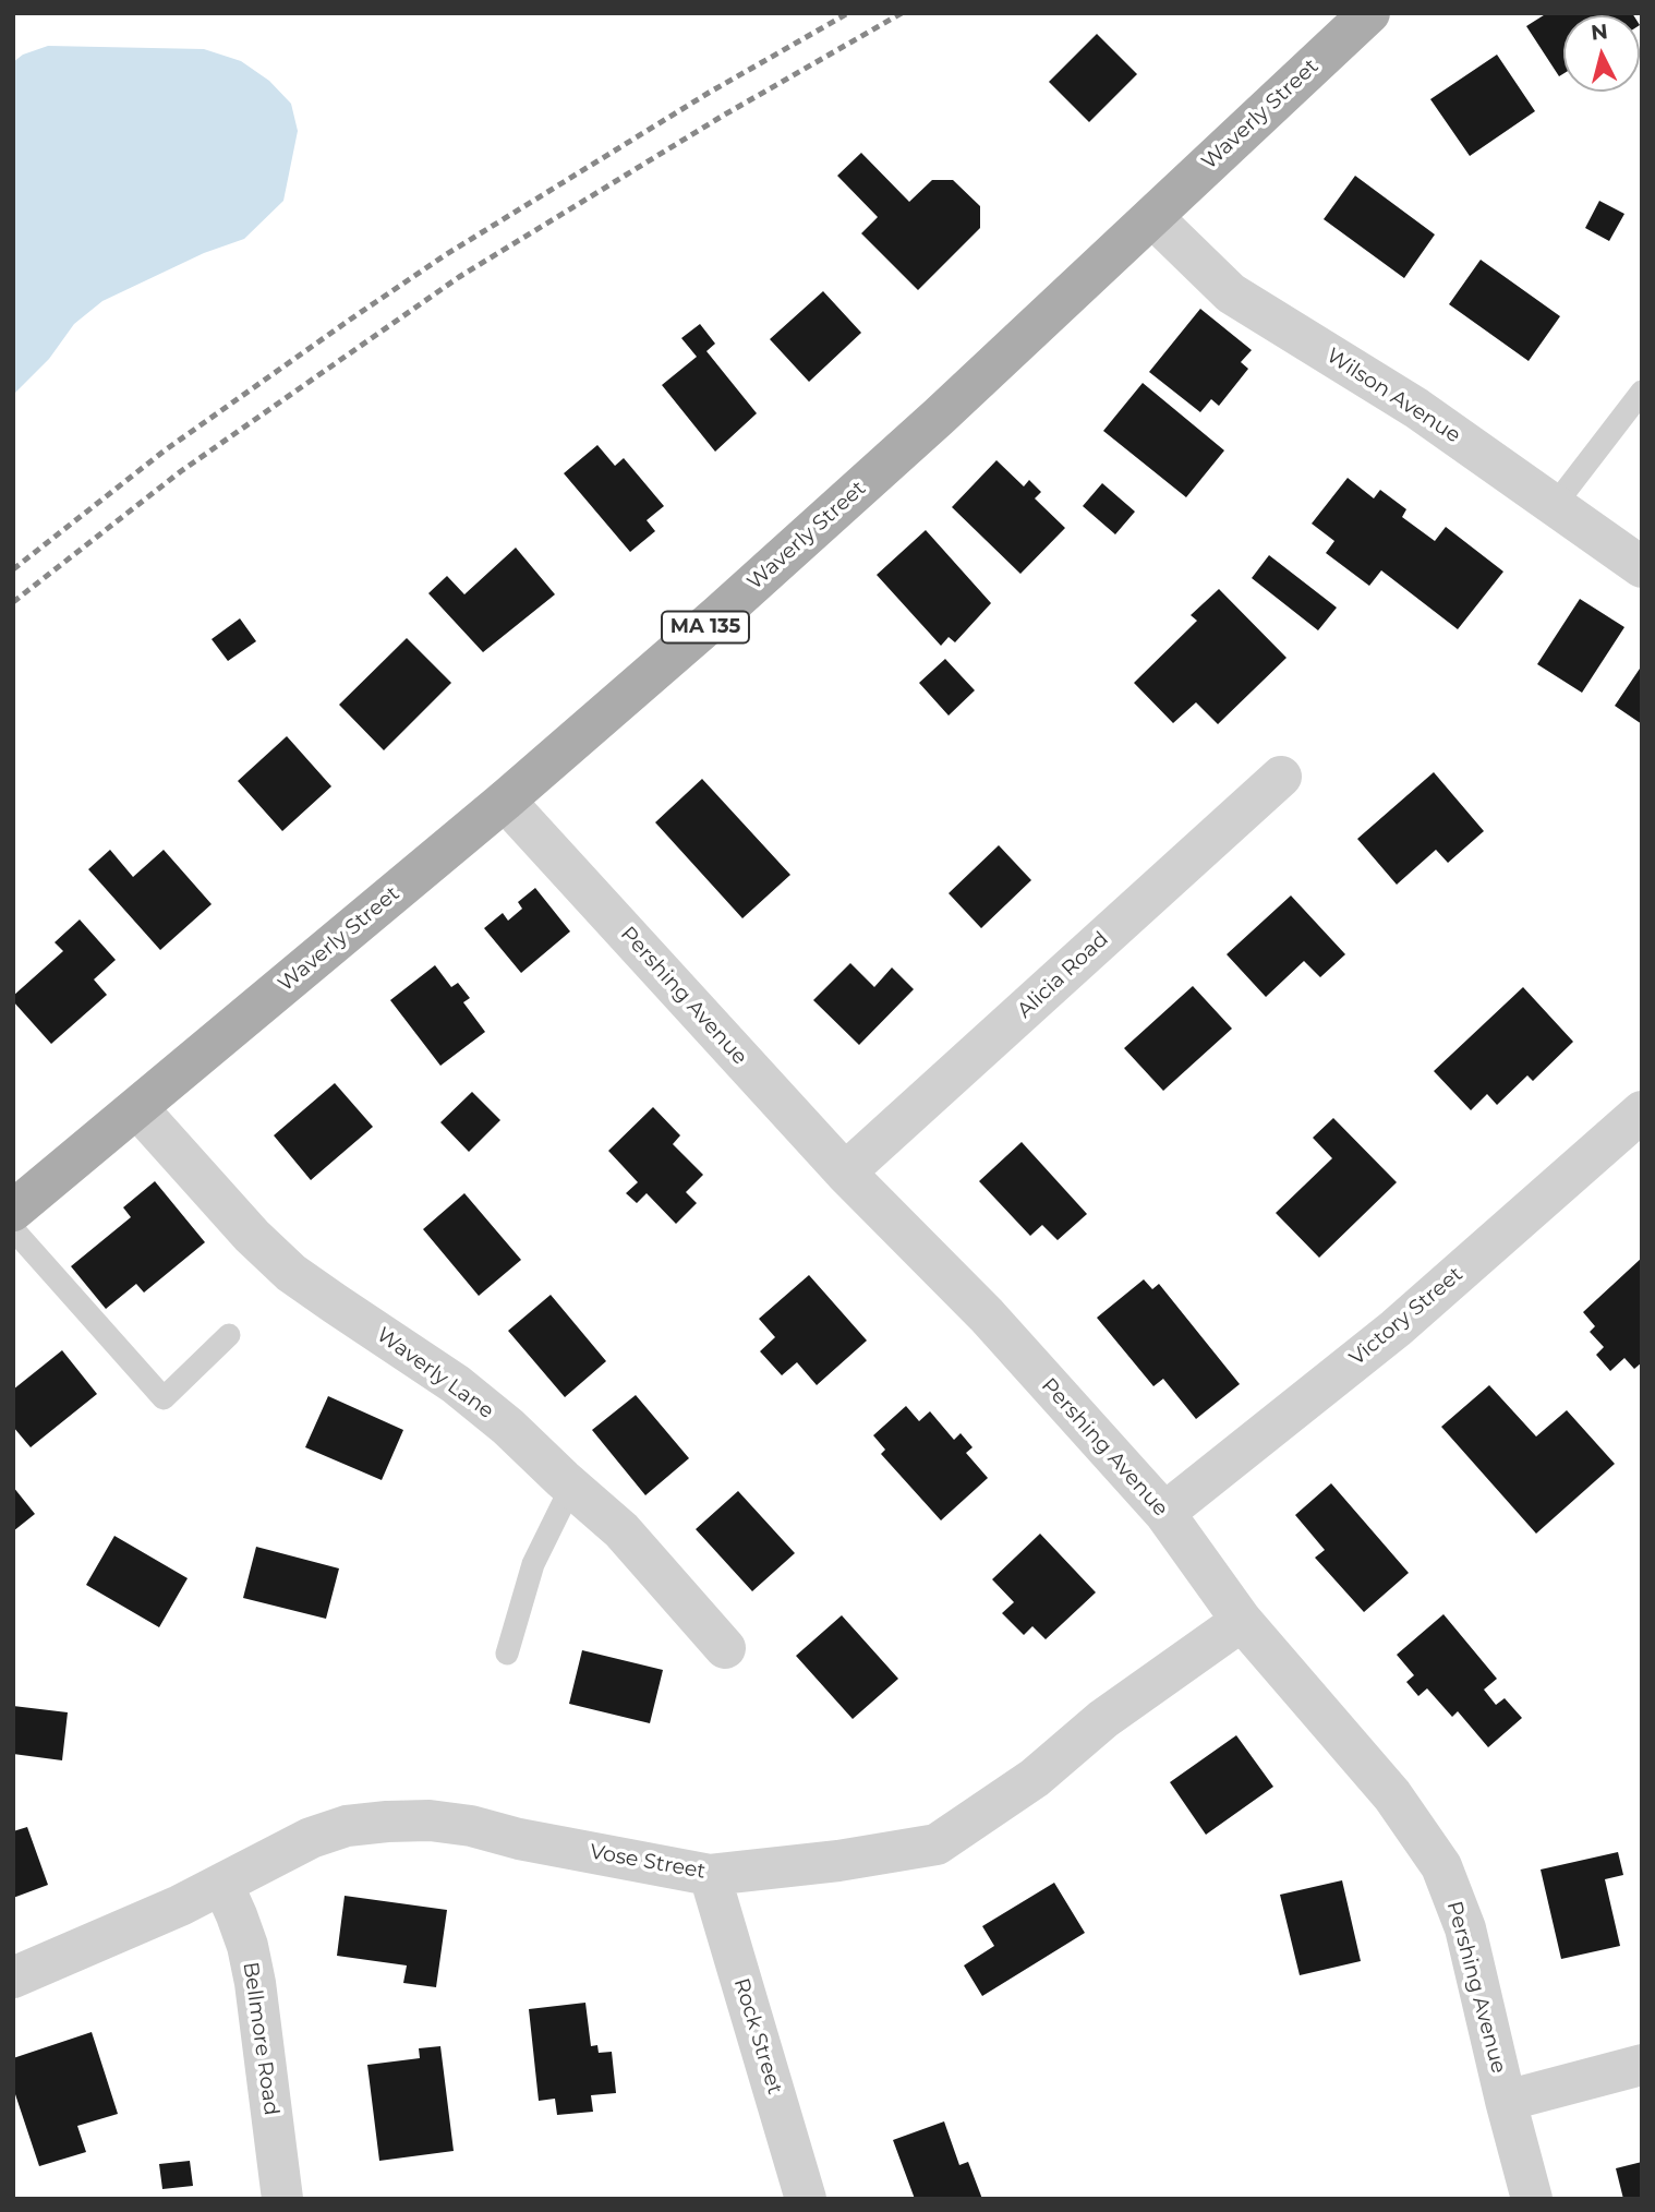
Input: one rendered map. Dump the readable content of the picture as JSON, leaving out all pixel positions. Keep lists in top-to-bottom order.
{
  "streets": {
    "main road": ["Waverly Street", "MA 135"],
    "street": [
      "Wilson Avenue",
      "Alicia Road",
      "Pershing Avenue",
      "Victory Street",
      "Waverly Lane",
      "Vose Street",
      "Rock Street",
      "Bellmore Road"
    ]
  },
  "crossings": [
    ["Waverly Street", "Wilson Avenue"],
    ["Waverly Street", "Pershing Avenue"],
    ["Waverly Street", "Waverly Lane"],
    ["Alicia Road", "Pershing Avenue"],
    ["Pershing Avenue", "Victory Street"],
    ["Pershing Avenue", "Vose Street"],
    ["Vose Street", "Rock Street"],
    ["Vose Street", "Bellmore Road"]
  ],
  "north": "top"
}
